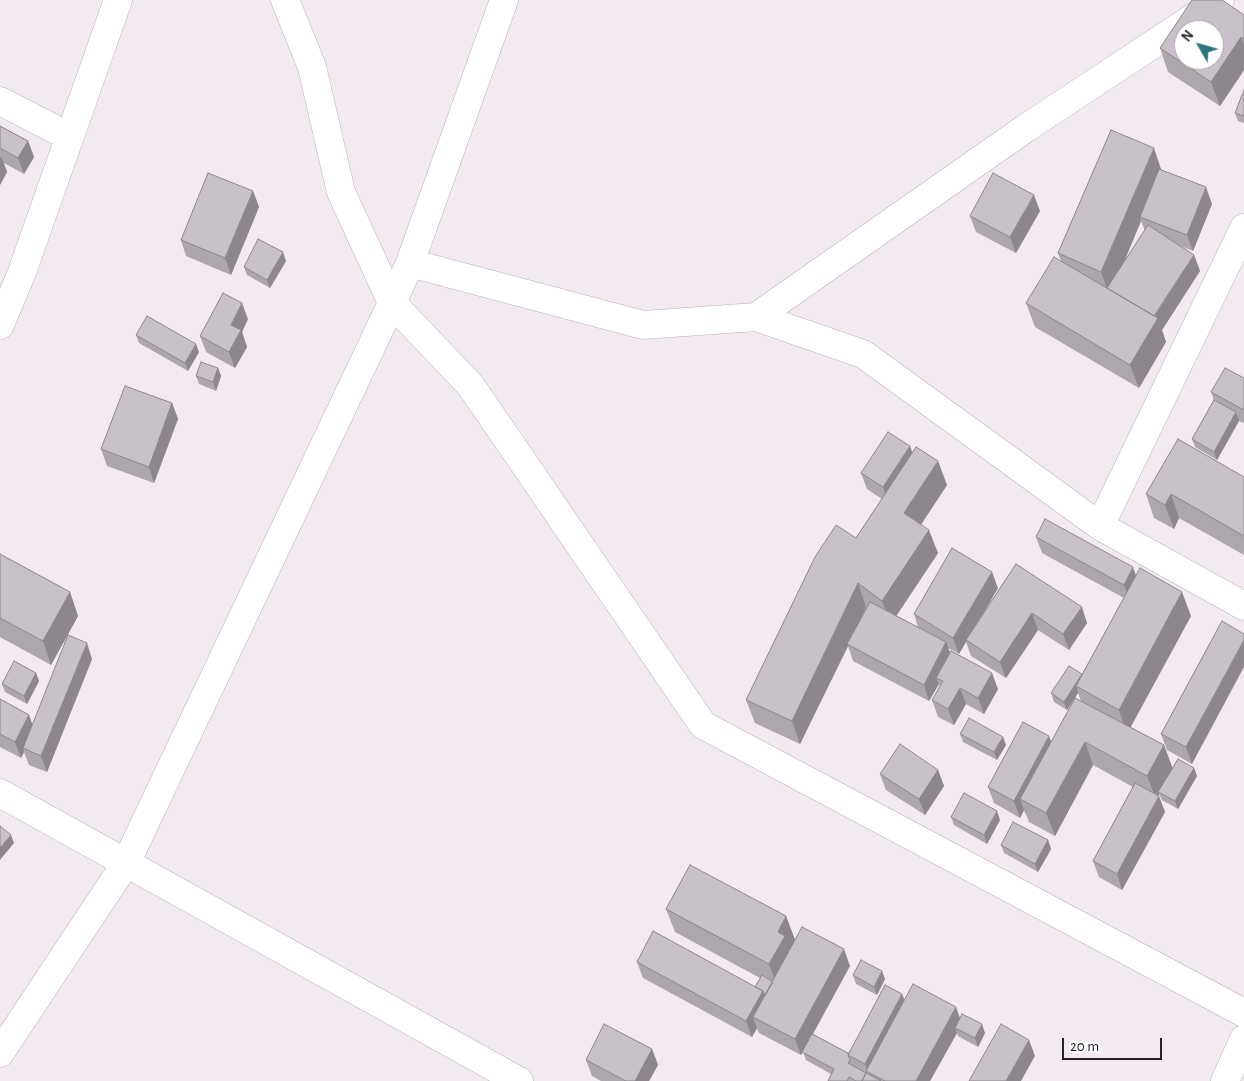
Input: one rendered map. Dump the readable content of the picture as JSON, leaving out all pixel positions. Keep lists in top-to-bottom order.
{
  "scale_bar": "20 m",
  "north": "top left"
}
